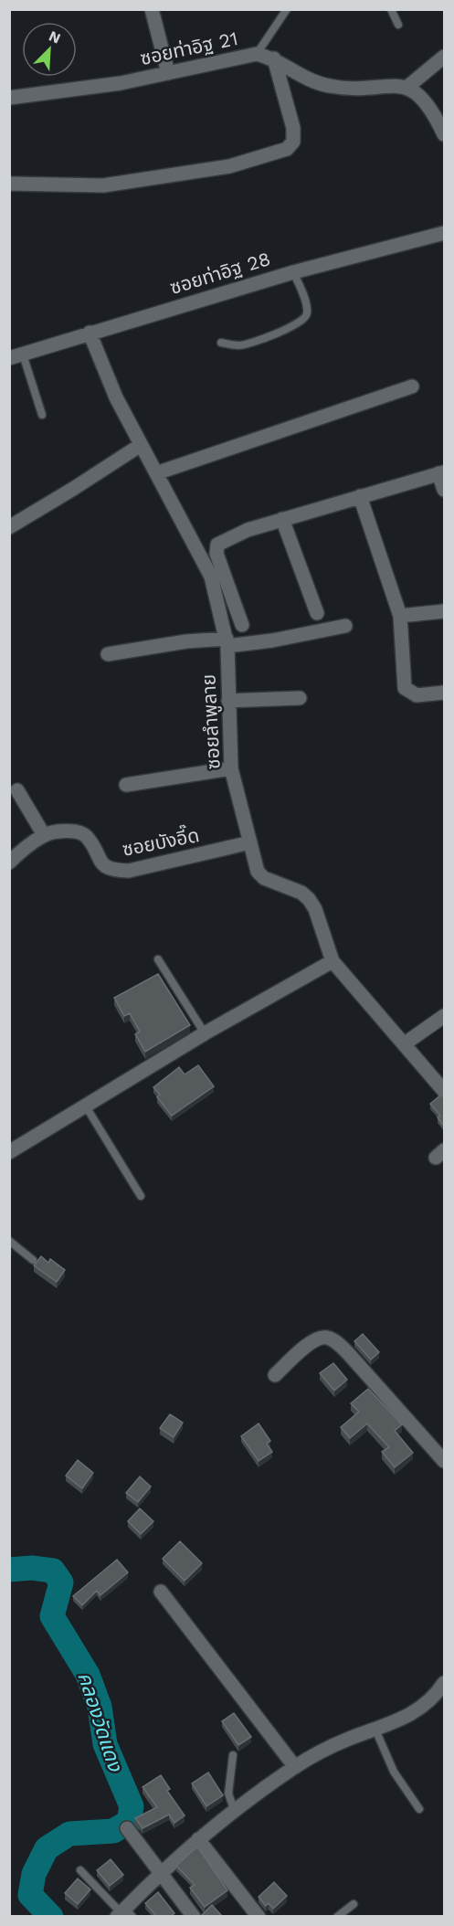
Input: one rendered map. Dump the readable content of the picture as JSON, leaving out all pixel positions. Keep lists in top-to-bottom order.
{
  "streets": {
    "street": [
      "ซอยท่าอิฐ 21",
      "ซอยท่าอิฐ 28",
      "ซอยลำพูลาย",
      "ซอยบังอี๊ด"
    ]
  },
  "crossings": [
    ["ซอยท่าอิฐ 28", "ซอยลำพูลาย"],
    ["ซอยลำพูลาย", "ซอยบังอี๊ด"]
  ],
  "water": ["คลองวัดแดง"],
  "north": "top right"
}
